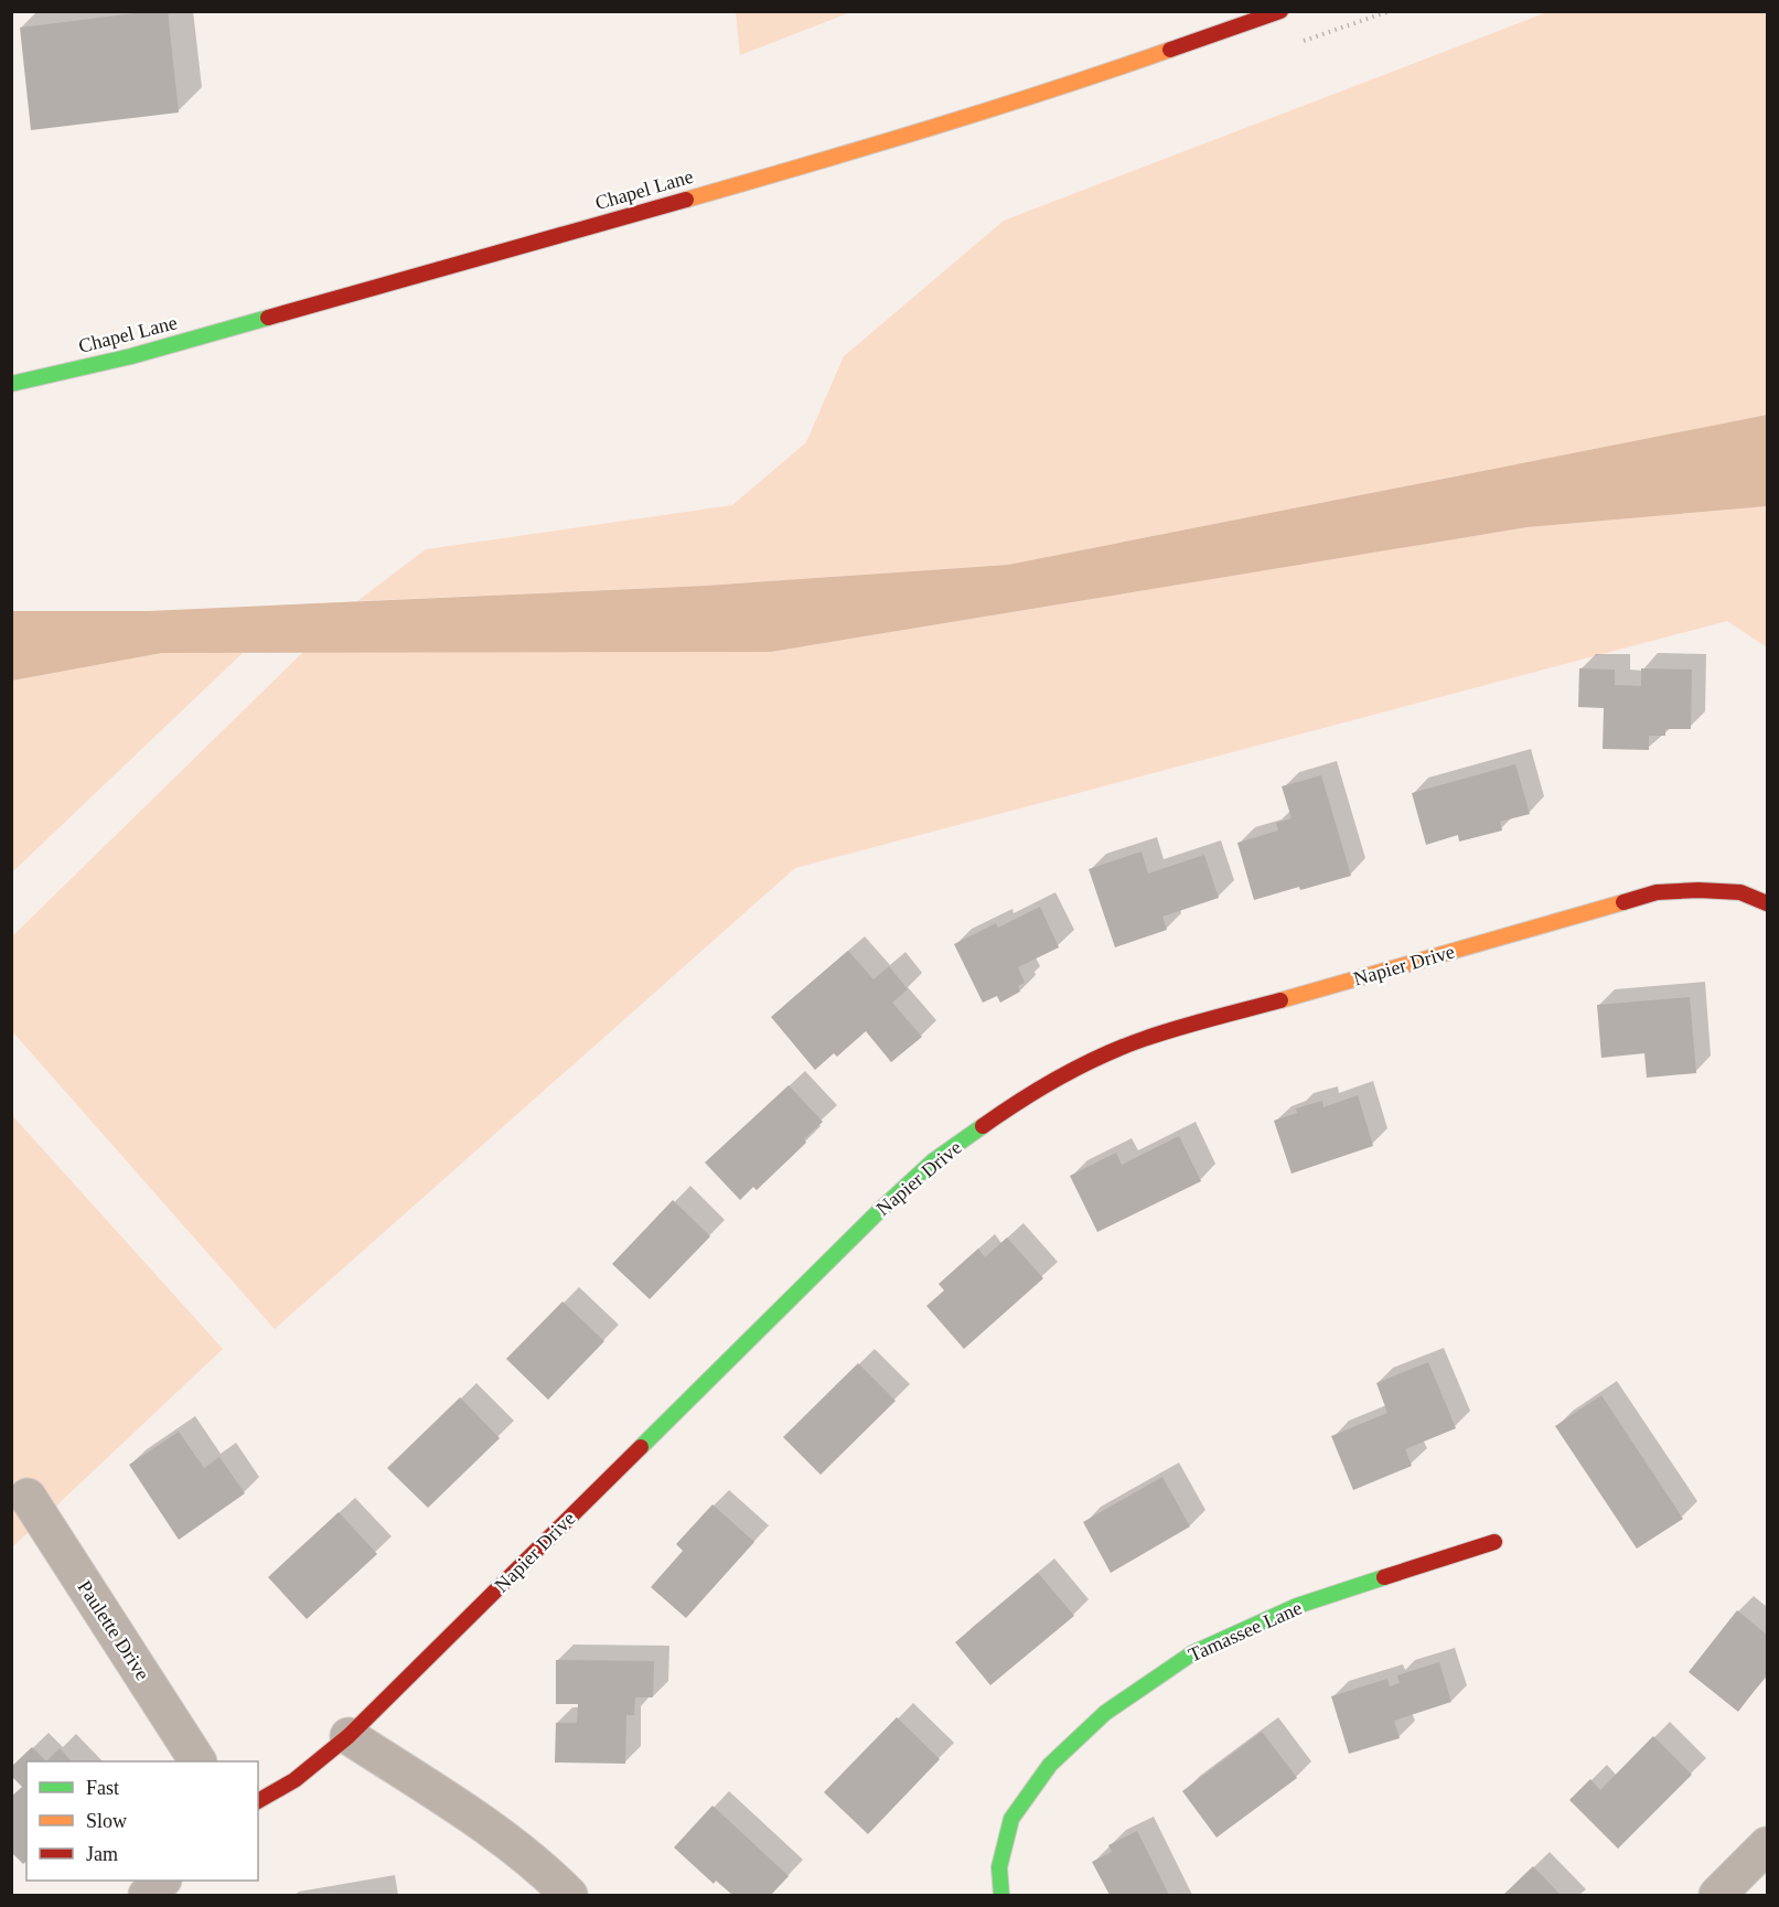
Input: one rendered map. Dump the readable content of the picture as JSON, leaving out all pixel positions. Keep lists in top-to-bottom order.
{
  "streets": {
    "street": [
      "Chapel Lane",
      "Napier Drive",
      "Paulette Drive",
      "Tamassee Lane"
    ]
  },
  "legend": ["Fast", "Slow", "Jam"]
}
